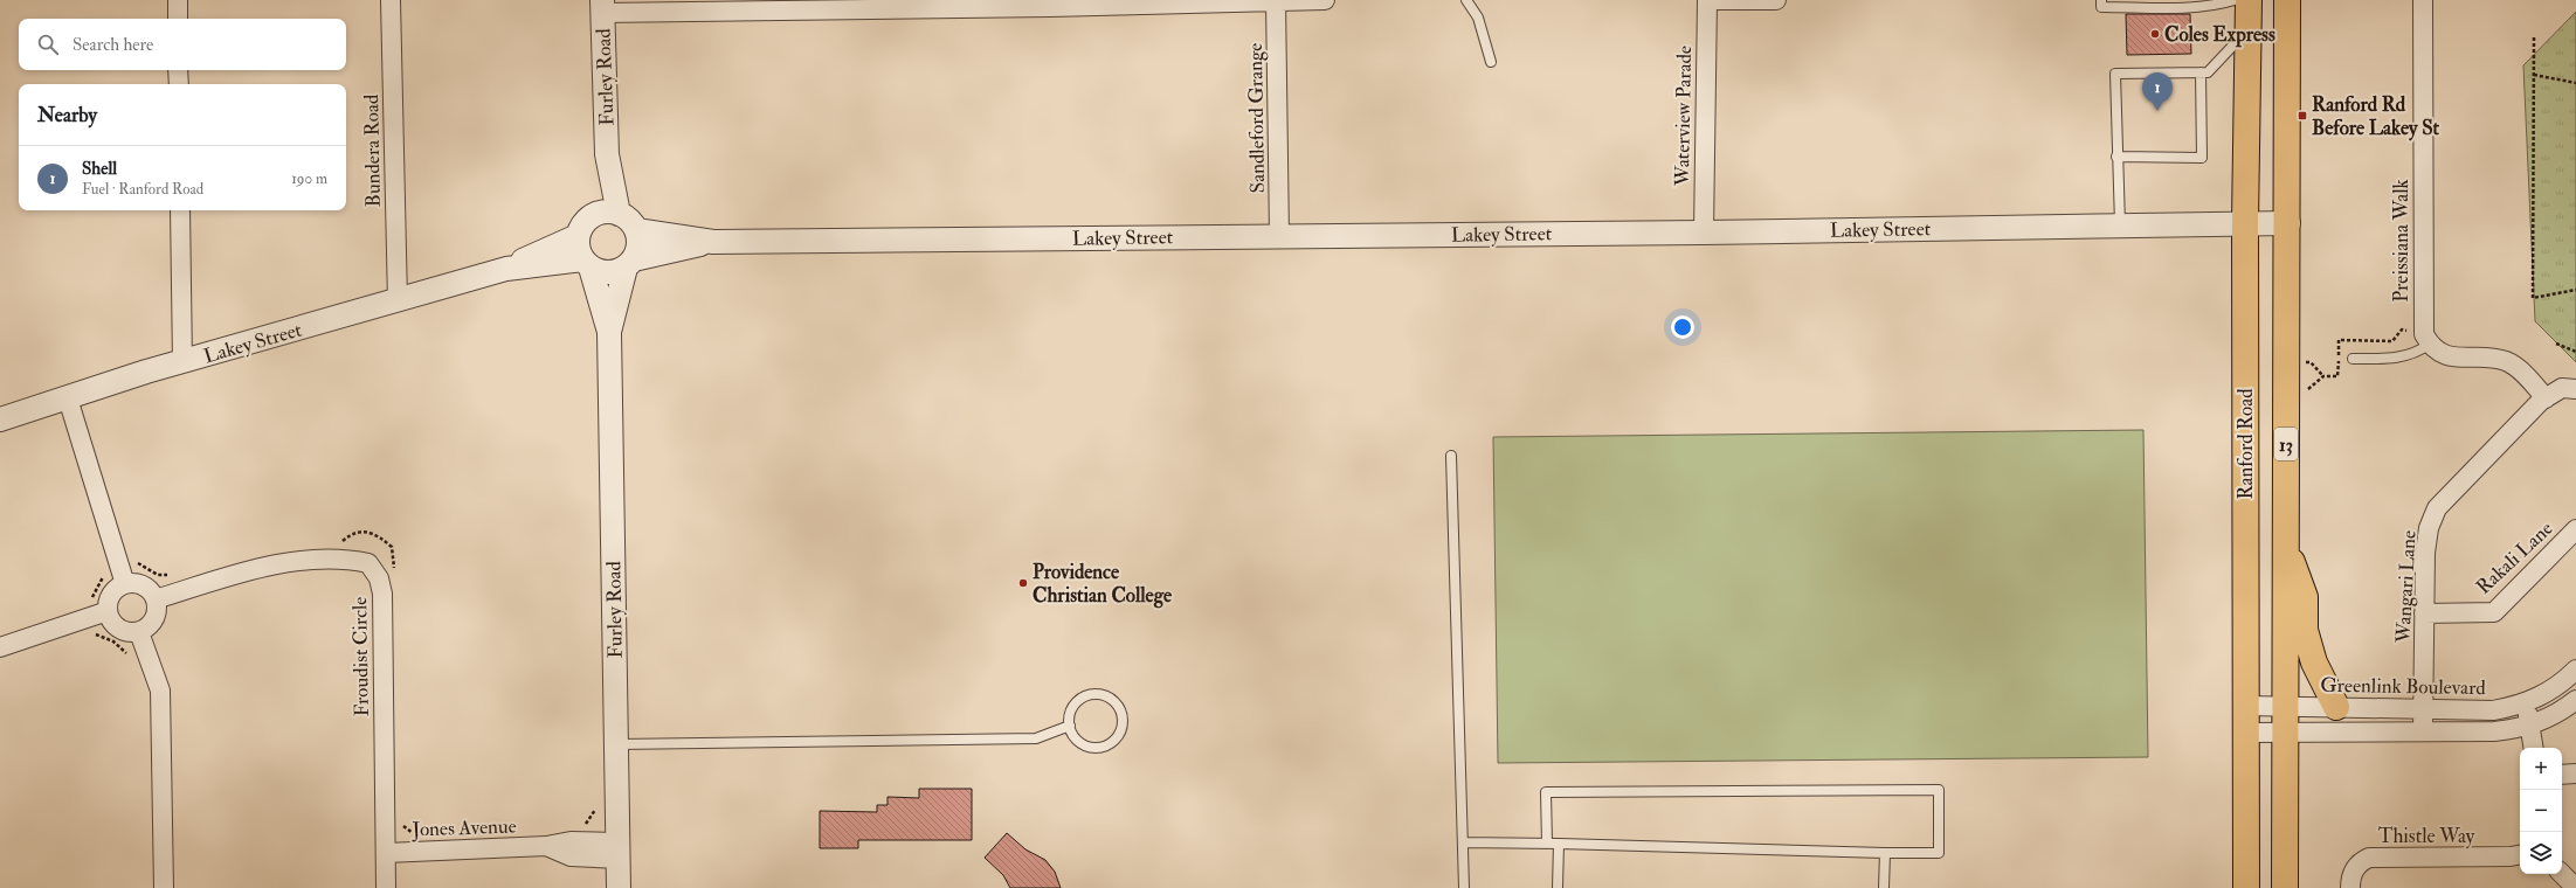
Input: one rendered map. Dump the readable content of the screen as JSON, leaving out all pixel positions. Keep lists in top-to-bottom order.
{
  "streets": {
    "main road": ["Ranford Road", "13"],
    "street": [
      "Furley Road",
      "Waterview Parade",
      "Sandleford Grange",
      "Bundera Road",
      "Lakey Street",
      "Preissiana Walk",
      "Rakali Lane",
      "Wangari Lane",
      "Froudist Circle",
      "Greenlink Boulevard",
      "Jones Avenue",
      "Thistle Way"
    ]
  },
  "crossings": [
    ["Furley Road", "Lakey Street"],
    ["Furley Road", "Jones Avenue"],
    ["Waterview Parade", "Lakey Street"],
    ["Sandleford Grange", "Lakey Street"],
    ["Bundera Road", "Lakey Street"],
    ["Lakey Street", "Ranford Road"],
    ["Ranford Road", "Greenlink Boulevard"],
    ["Rakali Lane", "Wangari Lane"],
    ["Wangari Lane", "Greenlink Boulevard"],
    ["Froudist Circle", "Jones Avenue"]
  ],
  "places": {
    "other": ["Coles Express", "Providence Christian College"],
    "transit": ["Ranford Rd Before Lakey St"]
  },
  "page": {
    "search": "Search here",
    "pins": "1",
    "heading": "Nearby",
    "list": [
      {
        "mark": "1",
        "name": "Shell",
        "note": "Fuel · Ranford Road",
        "value": "190 m"
      }
    ],
    "map_buttons": ["+", "−"]
  }
}
